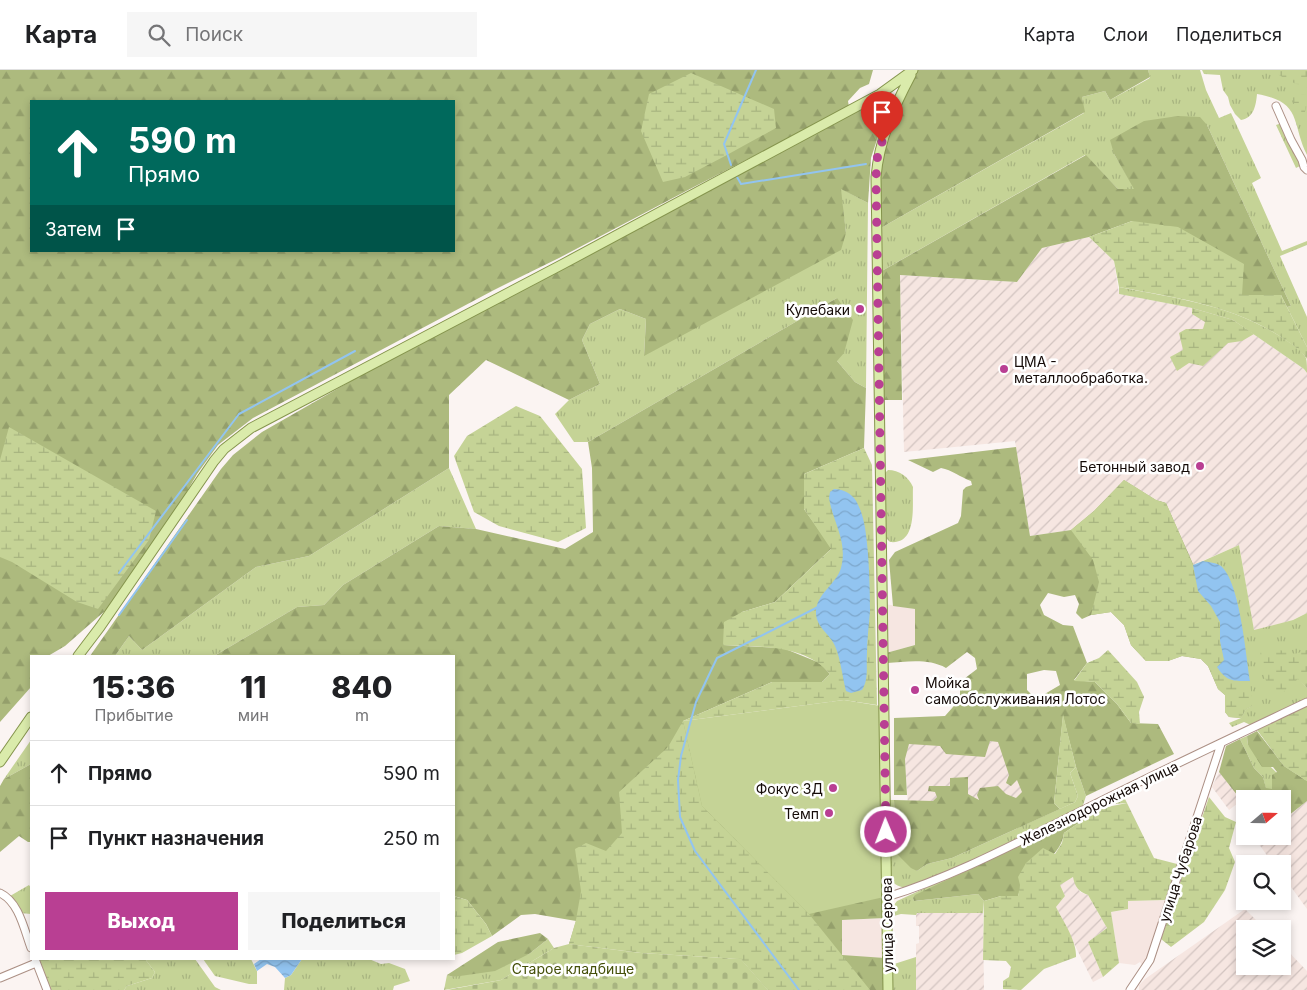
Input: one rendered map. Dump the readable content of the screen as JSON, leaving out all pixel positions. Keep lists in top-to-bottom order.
{
  "streets": {
    "main road": ["улица Серова"],
    "street": ["Железнодорожная улица", "улица Чубарова"]
  },
  "crossings": [
    ["Железнодорожная улица", "улица Чубарова"],
    ["Железнодорожная улица", "улица Серова"]
  ],
  "parks": ["Старое кладбище"],
  "places": [
    "Кулебаки",
    "ЦМА - металлообработка.",
    "Бетонный завод",
    "Мойка самообслуживания Лотос",
    "Фокус 3Д",
    "Темп"
  ],
  "north": "right",
  "page": {
    "header": "Карта",
    "search": "Поиск",
    "nav": ["Карта", "Слои", "Поделиться"],
    "turn": ["590 m", "Прямо"],
    "then": "Затем",
    "eta": [
      "15:36",
      "Прибытие",
      "11",
      "мин",
      "840",
      "m"
    ],
    "list": [
      {
        "name": "Прямо",
        "value": "590 m"
      },
      {
        "name": "Пункт назначения",
        "value": "250 m"
      }
    ],
    "buttons": ["Выход", "Поделиться"]
  }
}
